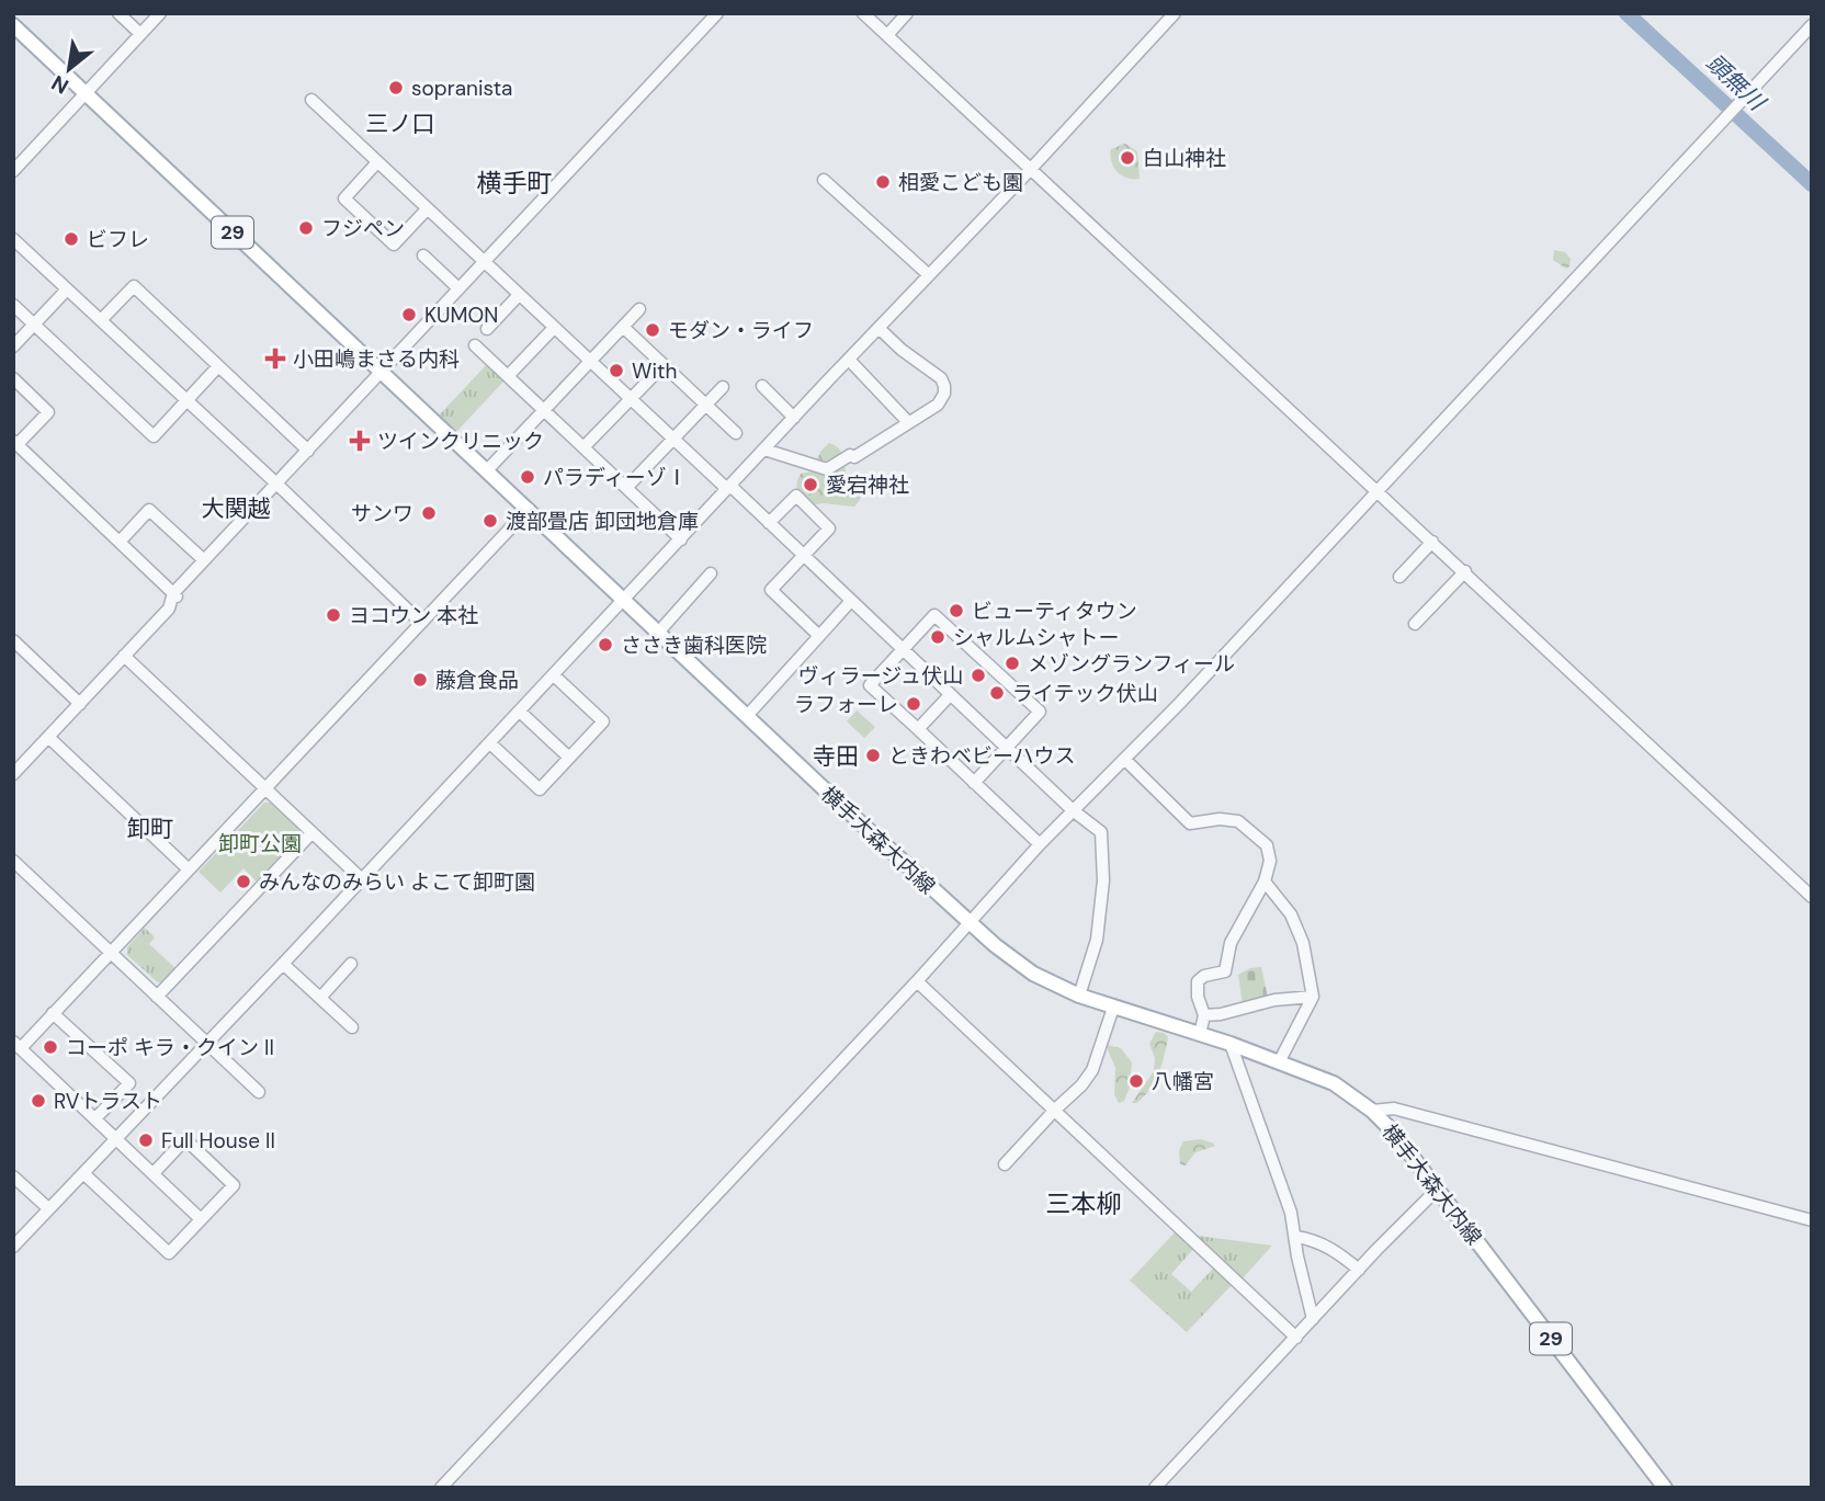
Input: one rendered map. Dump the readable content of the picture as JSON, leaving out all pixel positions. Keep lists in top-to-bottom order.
{
  "streets": {
    "main road": ["29", "横手大森大内線"]
  },
  "districts": [
    "三ノ口",
    "横手町",
    "大関越",
    "寺田",
    "卸町",
    "三本柳"
  ],
  "water": ["頭無川"],
  "parks": ["卸町公園"],
  "places": {
    "other": [
      "sopranista",
      "白山神社",
      "相愛こども園",
      "フジペン",
      "ビフレ",
      "KUMON",
      "モダン・ライフ",
      "With",
      "パラディーゾⅠ",
      "愛宕神社",
      "サンワ",
      "渡部畳店 卸団地倉庫",
      "ビューティタウン",
      "ヨコウン 本社",
      "シャルムシャトー",
      "ささき歯科医院",
      "メゾングランフィール",
      "ヴィラージュ伏山",
      "藤倉食品",
      "ライテック伏山",
      "ラフォーレ",
      "ときわベビーハウス",
      "みんなのみらい よこて卸町園",
      "コーポ キラ・クイン II",
      "八幡宮",
      "RVトラスト",
      "Full House II"
    ],
    "health": ["小田嶋まさる内科", "ツインクリニック"]
  },
  "north": "bottom left"
}
